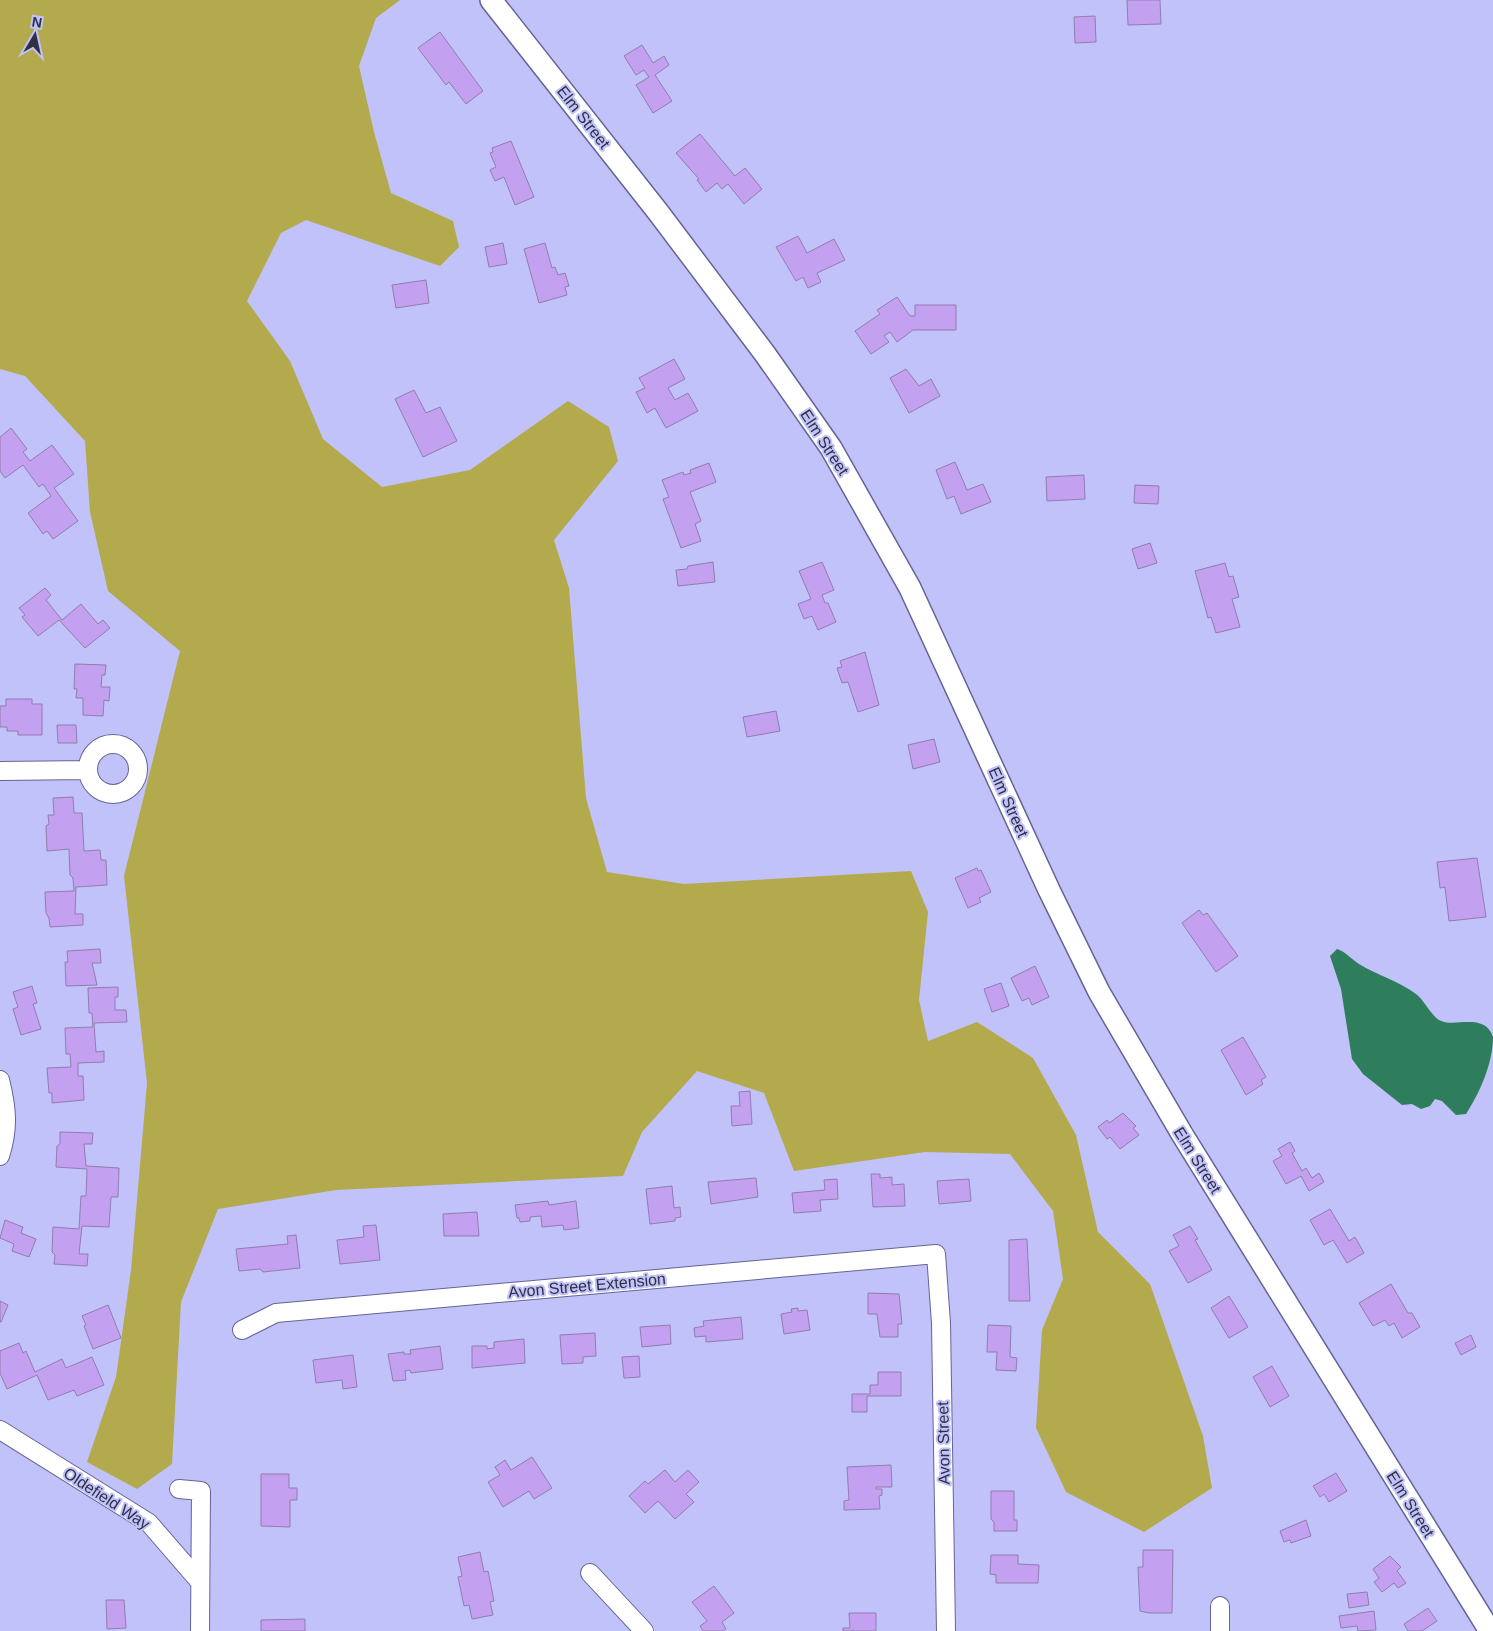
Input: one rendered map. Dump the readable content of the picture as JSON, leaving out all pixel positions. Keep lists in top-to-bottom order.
{
  "streets": {
    "street": [
      "Elm Street",
      "Avon Street Extension",
      "Avon Street",
      "Oldefield Way"
    ]
  },
  "crossings": [
    ["Avon Street Extension", "Avon Street"]
  ],
  "north": "top"
}
